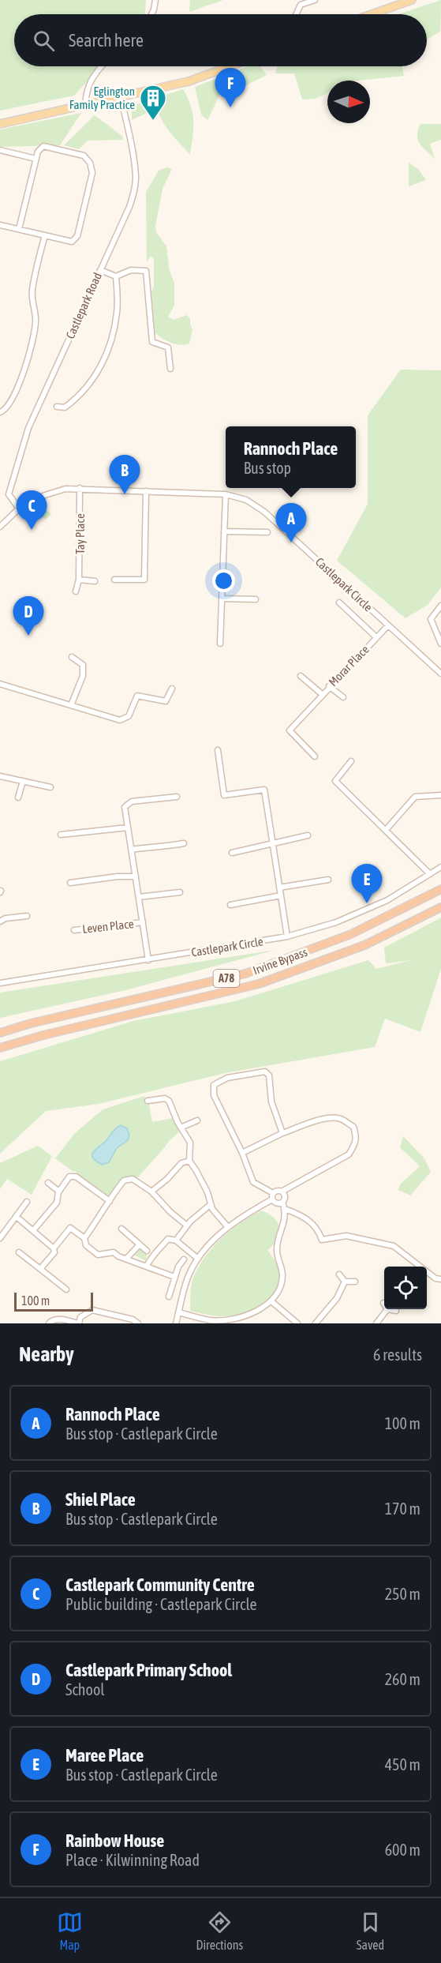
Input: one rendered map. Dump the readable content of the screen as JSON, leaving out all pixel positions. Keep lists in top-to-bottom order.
{
  "streets": {
    "highway": ["Irvine Bypass", "A78"],
    "street": [
      "Castlepark Road",
      "Tay Place",
      "Castlepark Circle",
      "Morar Place",
      "Leven Place"
    ]
  },
  "crossings": [
    ["Castlepark Road", "Castlepark Circle"],
    ["Tay Place", "Castlepark Circle"],
    ["Castlepark Circle", "Morar Place"],
    ["Castlepark Circle", "Leven Place"]
  ],
  "places": {
    "building": ["Eglington Family Practice"]
  },
  "scale_bar": "100 m",
  "north": "right",
  "page": {
    "search": "Search here",
    "pins": [
      "F",
      "B",
      "C",
      "A",
      "D",
      "E"
    ],
    "popup": ["Rannoch Place", "Bus stop"],
    "scale": "100 m",
    "heading": ["Nearby", "6 results"],
    "list": [
      {
        "mark": "A",
        "name": "Rannoch Place",
        "note": "Bus stop · Castlepark Circle",
        "value": "100 m"
      },
      {
        "mark": "B",
        "name": "Shiel Place",
        "note": "Bus stop · Castlepark Circle",
        "value": "170 m"
      },
      {
        "mark": "C",
        "name": "Castlepark Community Centre",
        "note": "Public building · Castlepark Circle",
        "value": "250 m"
      },
      {
        "mark": "D",
        "name": "Castlepark Primary School",
        "note": "School",
        "value": "260 m"
      },
      {
        "mark": "E",
        "name": "Maree Place",
        "note": "Bus stop · Castlepark Circle",
        "value": "450 m"
      },
      {
        "mark": "F",
        "name": "Rainbow House",
        "note": "Place · Kilwinning Road",
        "value": "600 m"
      }
    ],
    "nav": ["Map", "Directions", "Saved"]
  }
}
